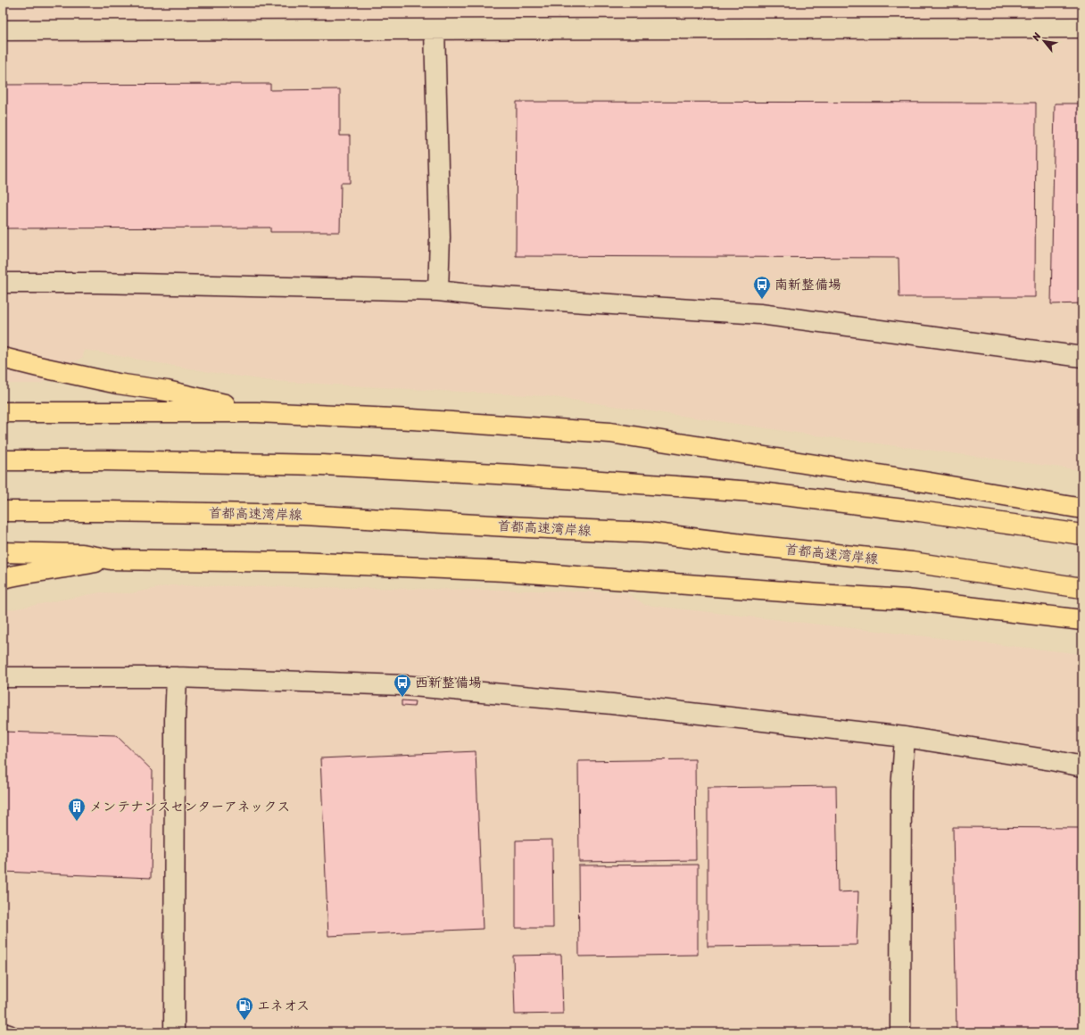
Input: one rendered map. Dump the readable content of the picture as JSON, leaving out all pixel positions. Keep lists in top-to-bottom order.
{
  "streets": {
    "highway": ["首都高速湾岸線"]
  },
  "places": {
    "bus stop": ["南新整備場", "西新整備場"],
    "building": ["メンテナンスセンターアネックス"],
    "fuel station": ["エネオス"]
  },
  "north": "top left"
}
